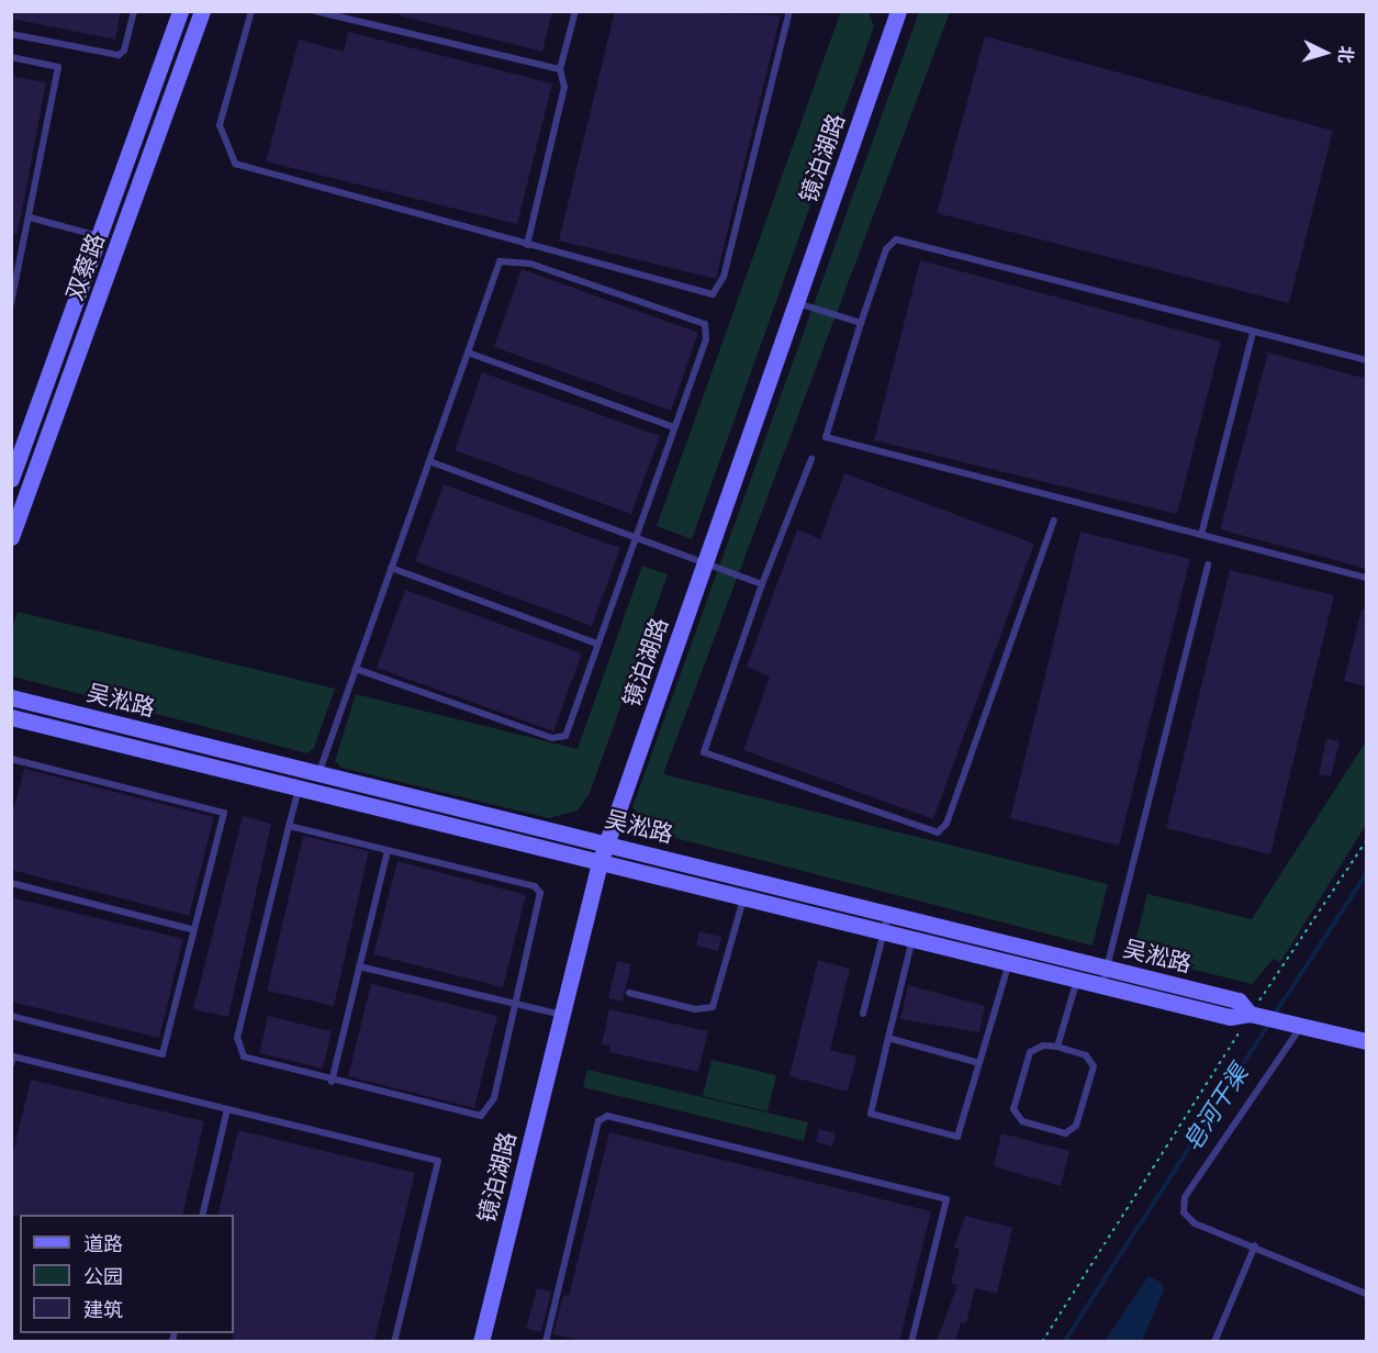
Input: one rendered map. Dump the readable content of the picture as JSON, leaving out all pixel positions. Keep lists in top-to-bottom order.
{
  "streets": {
    "main road": ["镜泊湖路", "双蔡路", "吴淞路"]
  },
  "crossings": [
    ["镜泊湖路", "吴淞路"]
  ],
  "water": ["皂河干渠"],
  "legend": ["道路", "公园", "建筑"],
  "north": "right"
}
